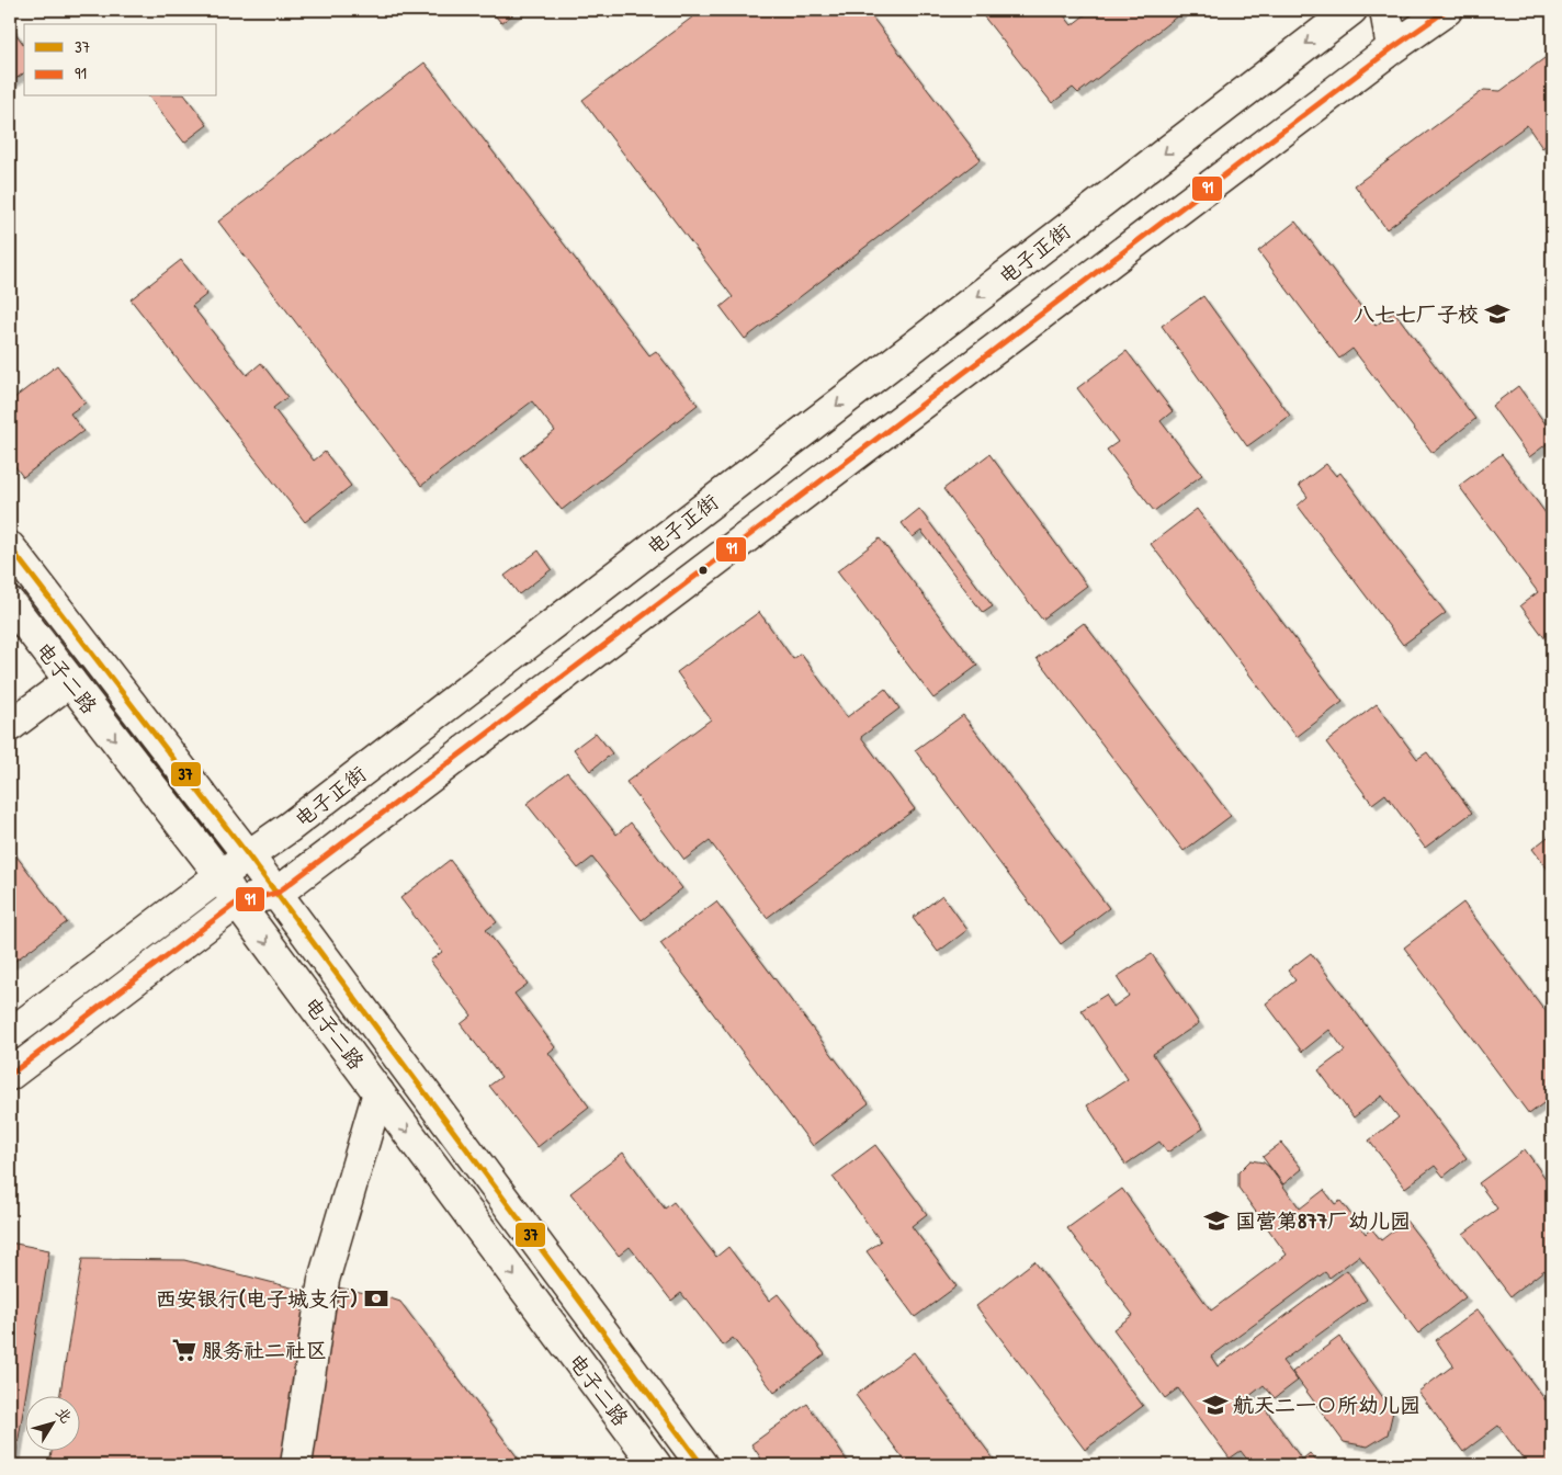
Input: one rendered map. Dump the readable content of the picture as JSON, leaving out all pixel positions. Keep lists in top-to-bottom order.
{
  "streets": {
    "main road": ["电子正街", "电子二路"]
  },
  "crossings": [
    ["电子正街", "电子二路"]
  ],
  "places": {
    "school or university": ["八七七厂子校", "国营第877厂幼儿园", "航天二一〇所幼儿园"],
    "bank": ["西安银行(电子城支行)"],
    "supermarket": ["服务社二社区"]
  },
  "lines": ["transit line 91", "transit line 37"],
  "legend": ["37", "91"],
  "north": "top right"
}
